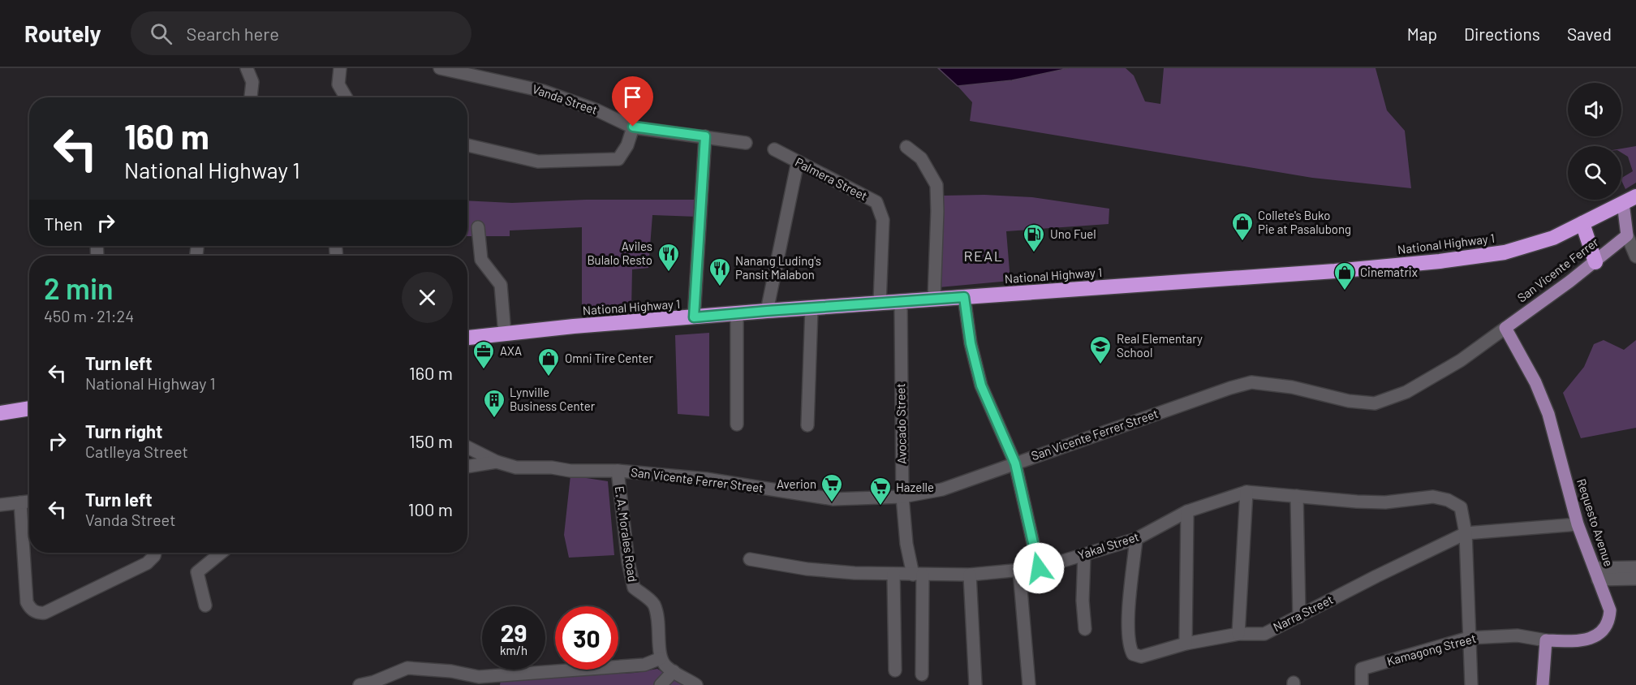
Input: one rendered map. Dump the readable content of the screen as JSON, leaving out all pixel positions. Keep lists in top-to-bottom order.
{
  "streets": {
    "highway": ["National Highway 1"],
    "main road": ["San Vicente Ferrer", "Requesto Avenue"],
    "street": [
      "Vanda Street",
      "Palmera Street",
      "Avocado Street",
      "San Vicente Ferrer Street",
      "E. A. Morales Road",
      "Yakal Street",
      "Narra Street",
      "Kamagong Street"
    ]
  },
  "crossings": [
    ["Palmera Street", "National Highway 1"],
    ["National Highway 1", "Avocado Street"],
    ["San Vicente Ferrer", "San Vicente Ferrer Street"],
    ["San Vicente Ferrer", "Requesto Avenue"],
    ["Avocado Street", "San Vicente Ferrer Street"],
    ["Avocado Street", "Yakal Street"],
    ["San Vicente Ferrer Street", "Requesto Avenue"],
    ["San Vicente Ferrer Street", "E. A. Morales Road"],
    ["Requesto Avenue", "Narra Street"],
    ["Requesto Avenue", "Kamagong Street"],
    ["Yakal Street", "Narra Street"]
  ],
  "districts": ["REAL"],
  "places": {
    "shop": ["Collete's Buko Pie at Pasalubong", "Cinematrix", "Omni Tire Center"],
    "fuel station": ["Uno Fuel"],
    "restaurant": ["Aviles Bulalo Resto", "Nanang Luding's Pansit Malabon"],
    "school or university": ["Real Elementary School"],
    "office": ["AXA"],
    "building": ["Lynville Business Center"],
    "supermarket": ["Averion", "Hazelle"]
  },
  "page": {
    "header": "Routely",
    "search": "Search here",
    "nav": ["Map", "Directions", "Saved"],
    "turn": ["160 m", "National Highway 1"],
    "then": "Then",
    "heading": ["2 min", "450 m · 21:24"],
    "list": [
      {
        "name": "Turn left",
        "note": "National Highway 1",
        "value": "160 m"
      },
      {
        "name": "Turn right",
        "note": "Catlleya Street",
        "value": "150 m"
      },
      {
        "name": "Turn left",
        "note": "Vanda Street",
        "value": "100 m"
      }
    ],
    "speed": "29 km/h",
    "limit": "30"
  }
}
